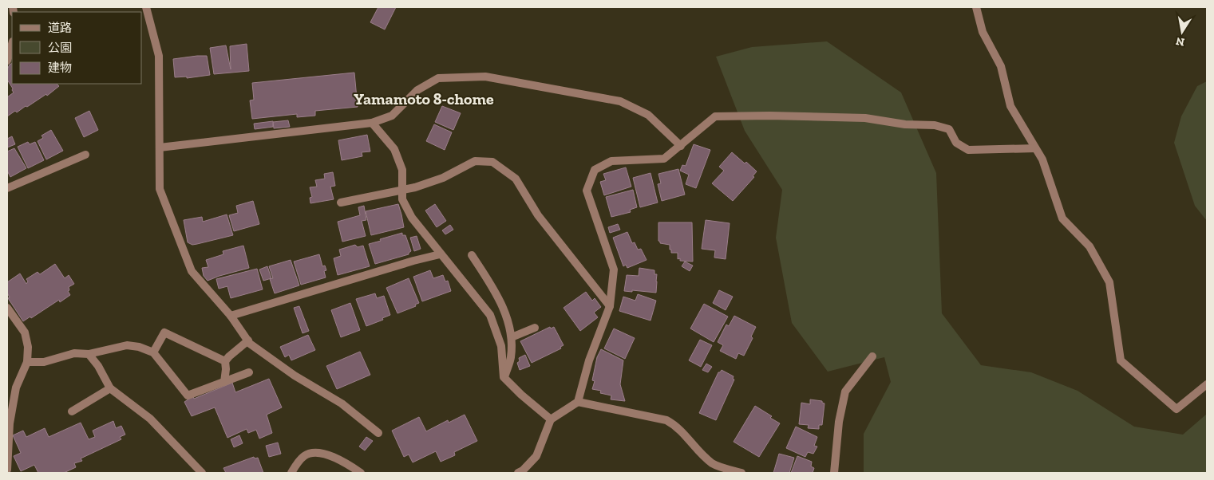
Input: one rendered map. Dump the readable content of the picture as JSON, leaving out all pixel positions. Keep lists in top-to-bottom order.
{
  "districts": ["Yamamoto 8-chome"],
  "legend": ["道路", "公園", "建物"],
  "north": "bottom"
}
